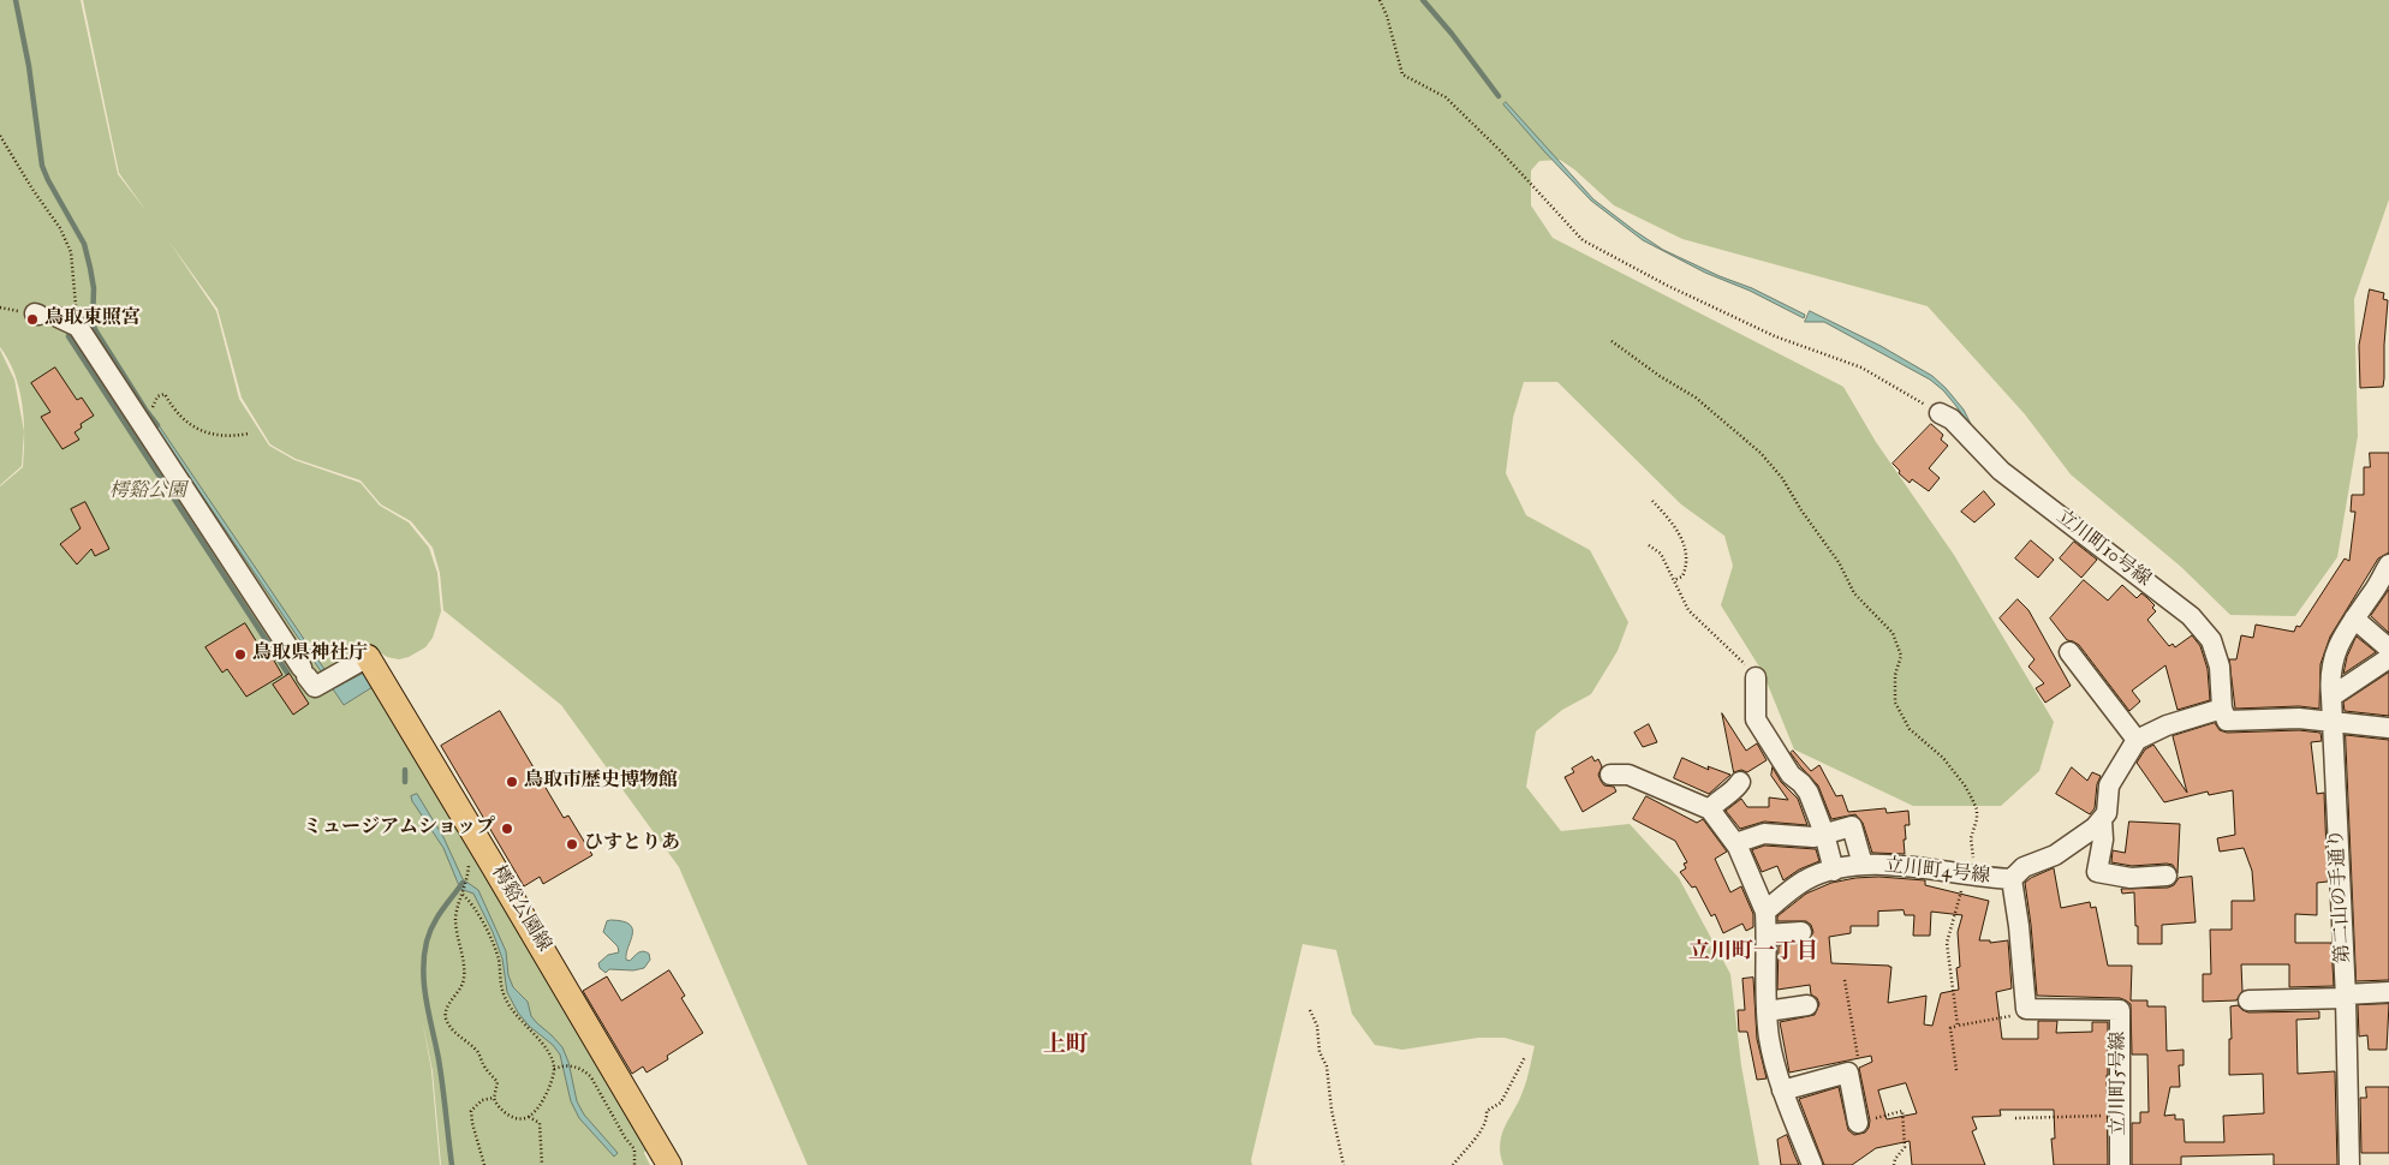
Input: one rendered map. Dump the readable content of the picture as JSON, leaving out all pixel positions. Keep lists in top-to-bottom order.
{
  "streets": {
    "main road": ["樗谿公園線"],
    "street": [
      "立川町10号線",
      "立川町4号線",
      "第二山の手通り",
      "立川町5号線"
    ]
  },
  "districts": ["立川町一丁目", "上町"],
  "parks": ["樗谿公園"],
  "places": [
    "鳥取東照宮",
    "鳥取県神社庁",
    "鳥取市歴史博物館",
    "ミュージアムショップ",
    "ひすとりあ"
  ]
}
